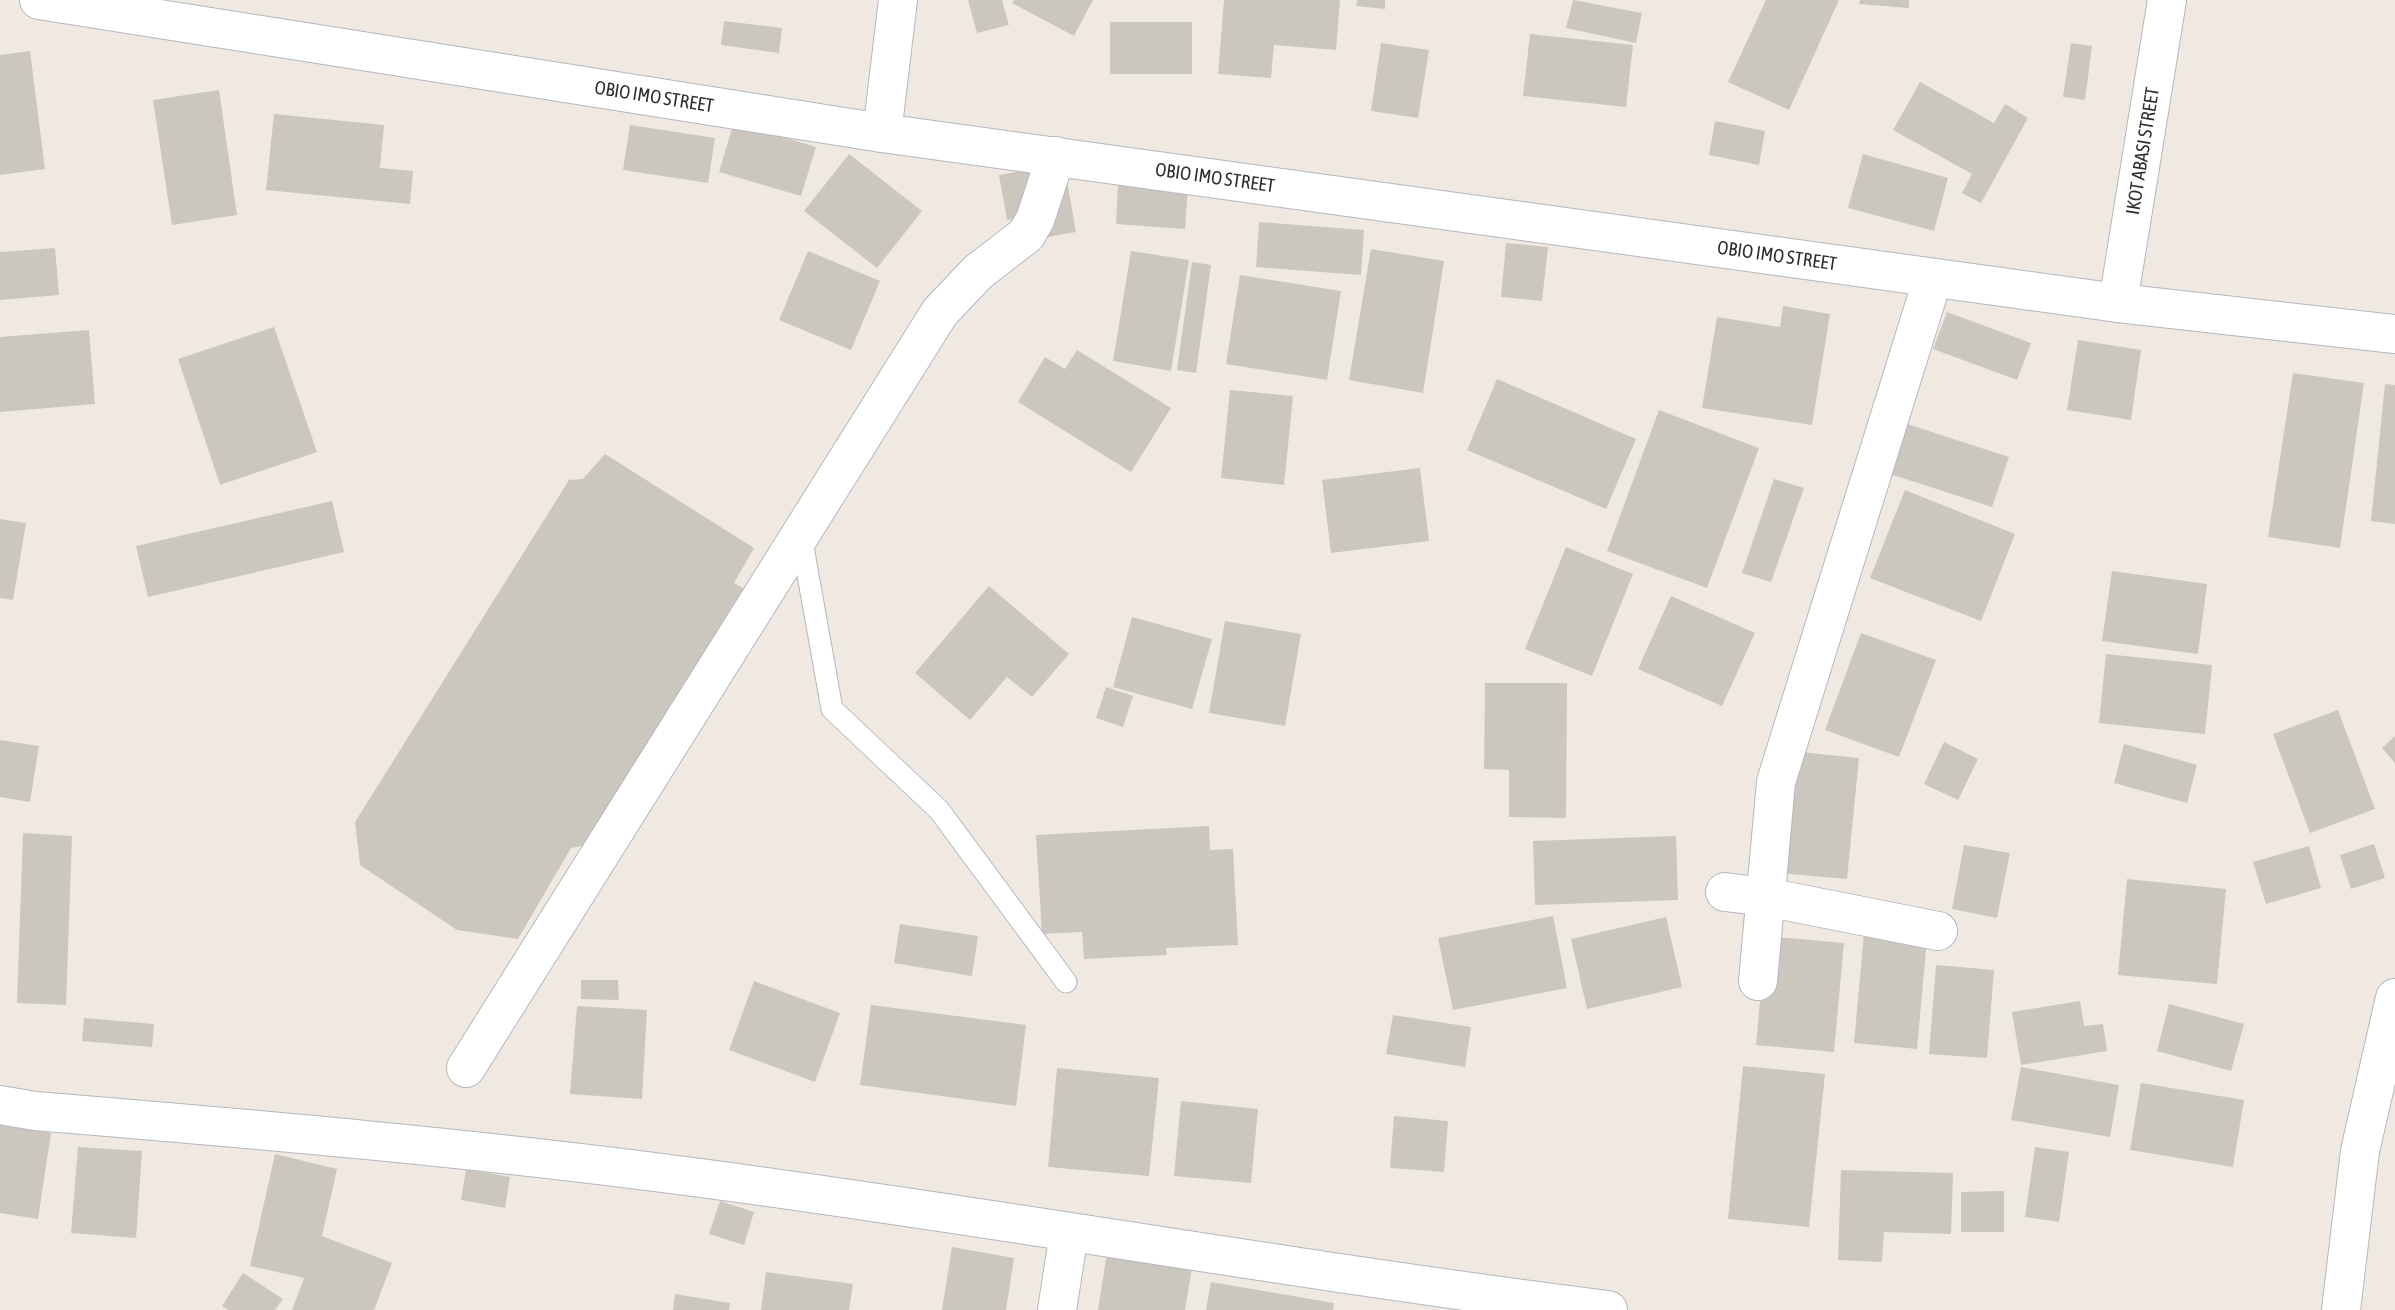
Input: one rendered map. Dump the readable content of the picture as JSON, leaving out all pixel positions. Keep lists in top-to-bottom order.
{
  "streets": {
    "street": ["OBIO IMO STREET", "IKOT ABASI STREET"]
  },
  "crossings": [
    ["OBIO IMO STREET", "IKOT ABASI STREET"]
  ]
}
